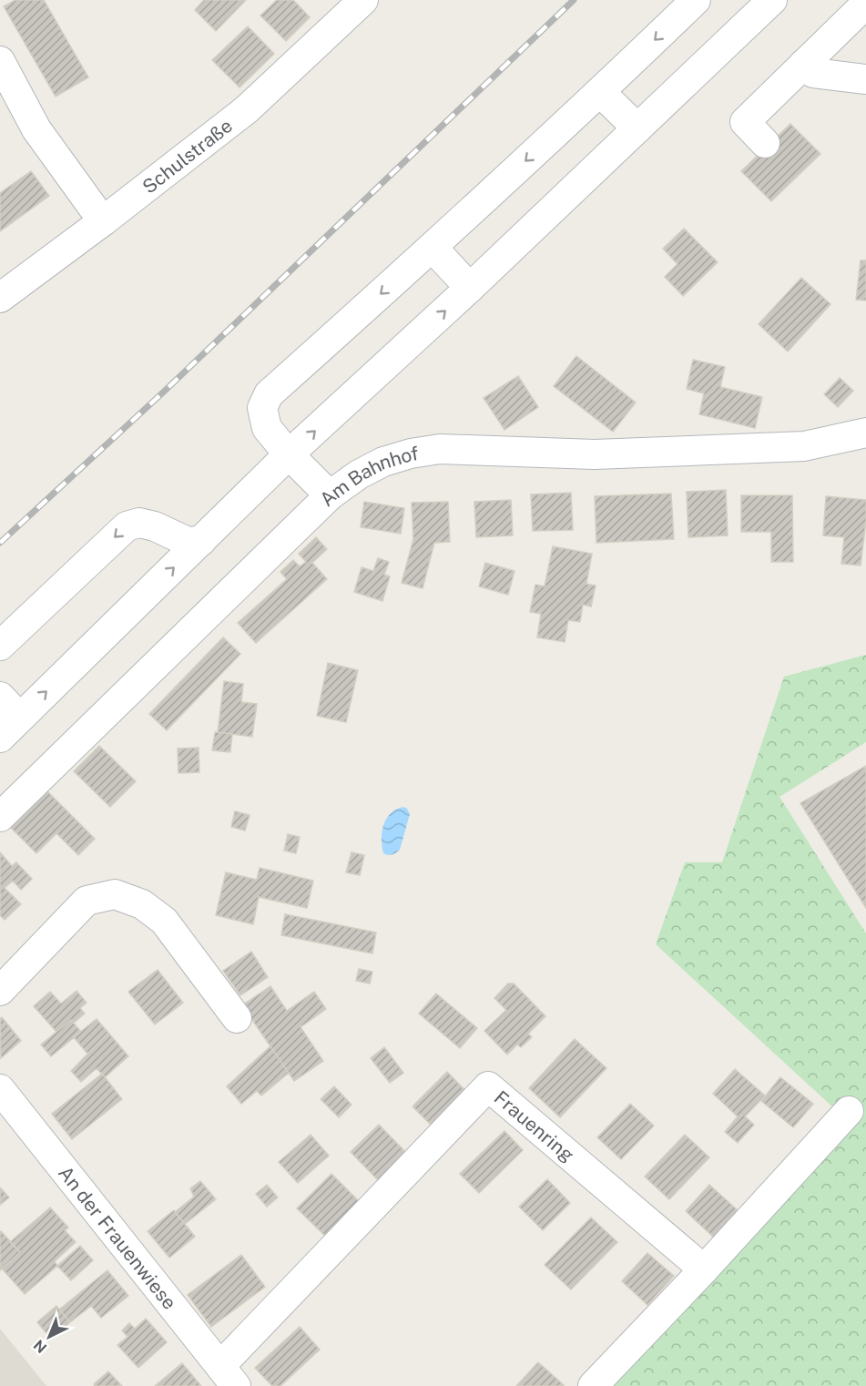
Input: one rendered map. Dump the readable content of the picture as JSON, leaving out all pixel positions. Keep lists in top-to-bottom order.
{
  "streets": {
    "street": [
      "Schulstraße",
      "Am Bahnhof",
      "Frauenring",
      "An der Frauenwiese"
    ]
  },
  "crossings": [
    ["Frauenring", "An der Frauenwiese"]
  ],
  "north": "bottom left"
}
